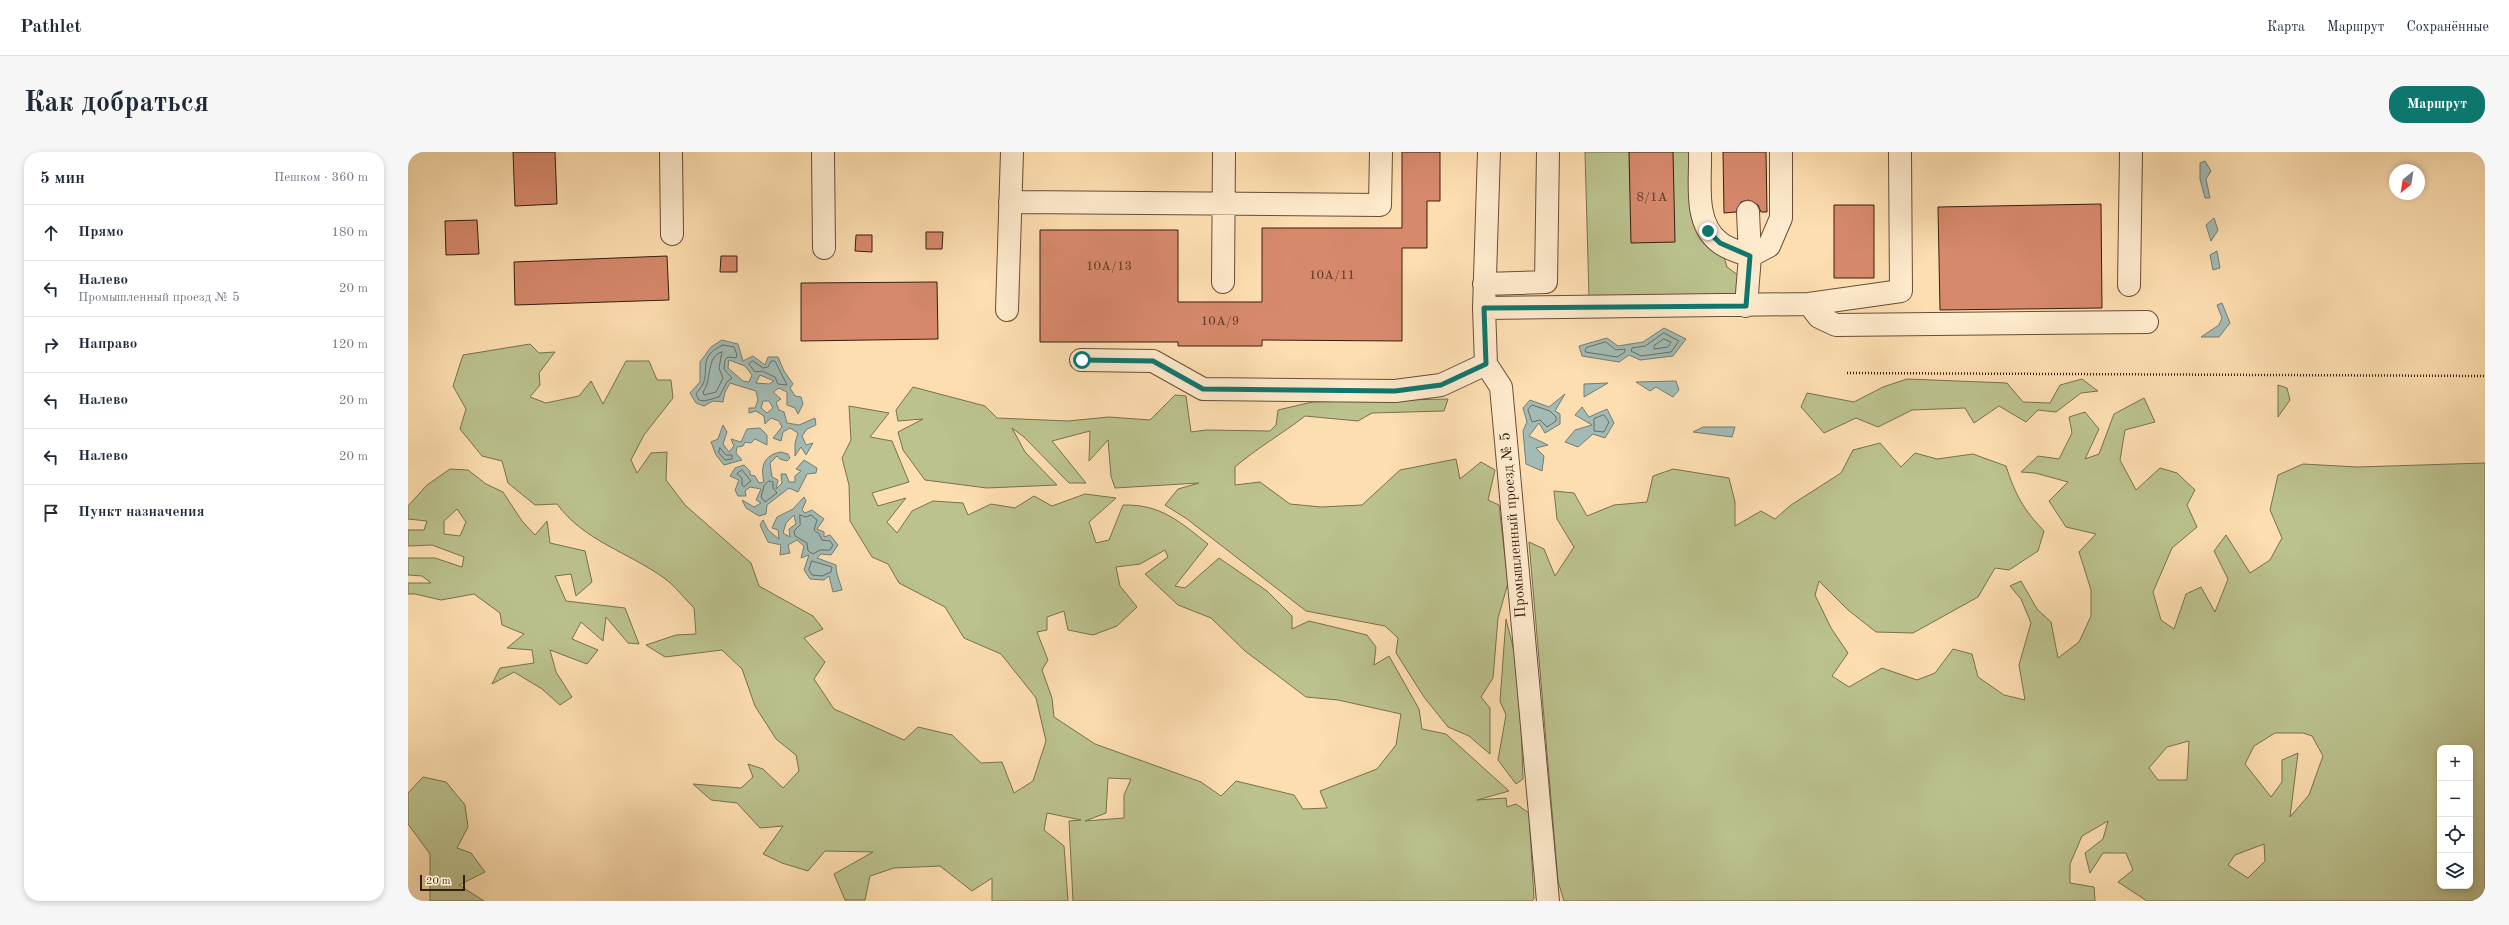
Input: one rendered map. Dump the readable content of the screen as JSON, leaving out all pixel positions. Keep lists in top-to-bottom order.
{
  "streets": {
    "street": ["Промышленный проезд № 5"]
  },
  "house_numbers": [
    "8/1А",
    "10А/13",
    "10А/11",
    "10А/9"
  ],
  "scale_bar": "20 m",
  "north": "bottom left",
  "page": {
    "header": "Pathlet",
    "nav": ["Карта", "Маршрут", "Сохранённые"],
    "buttons": "Маршрут",
    "title": "Как добраться",
    "heading": ["5 мин", "Пешком · 360 m"],
    "list": [
      ["Прямо", "180 m"],
      ["Налево", "Промышленный проезд № 5", "20 m"],
      ["Направо", "120 m"],
      ["Налево", "20 m"],
      ["Налево", "20 m"],
      "Пункт назначения"
    ],
    "map_buttons": ["+", "−"],
    "scale": "20 m"
  }
}
